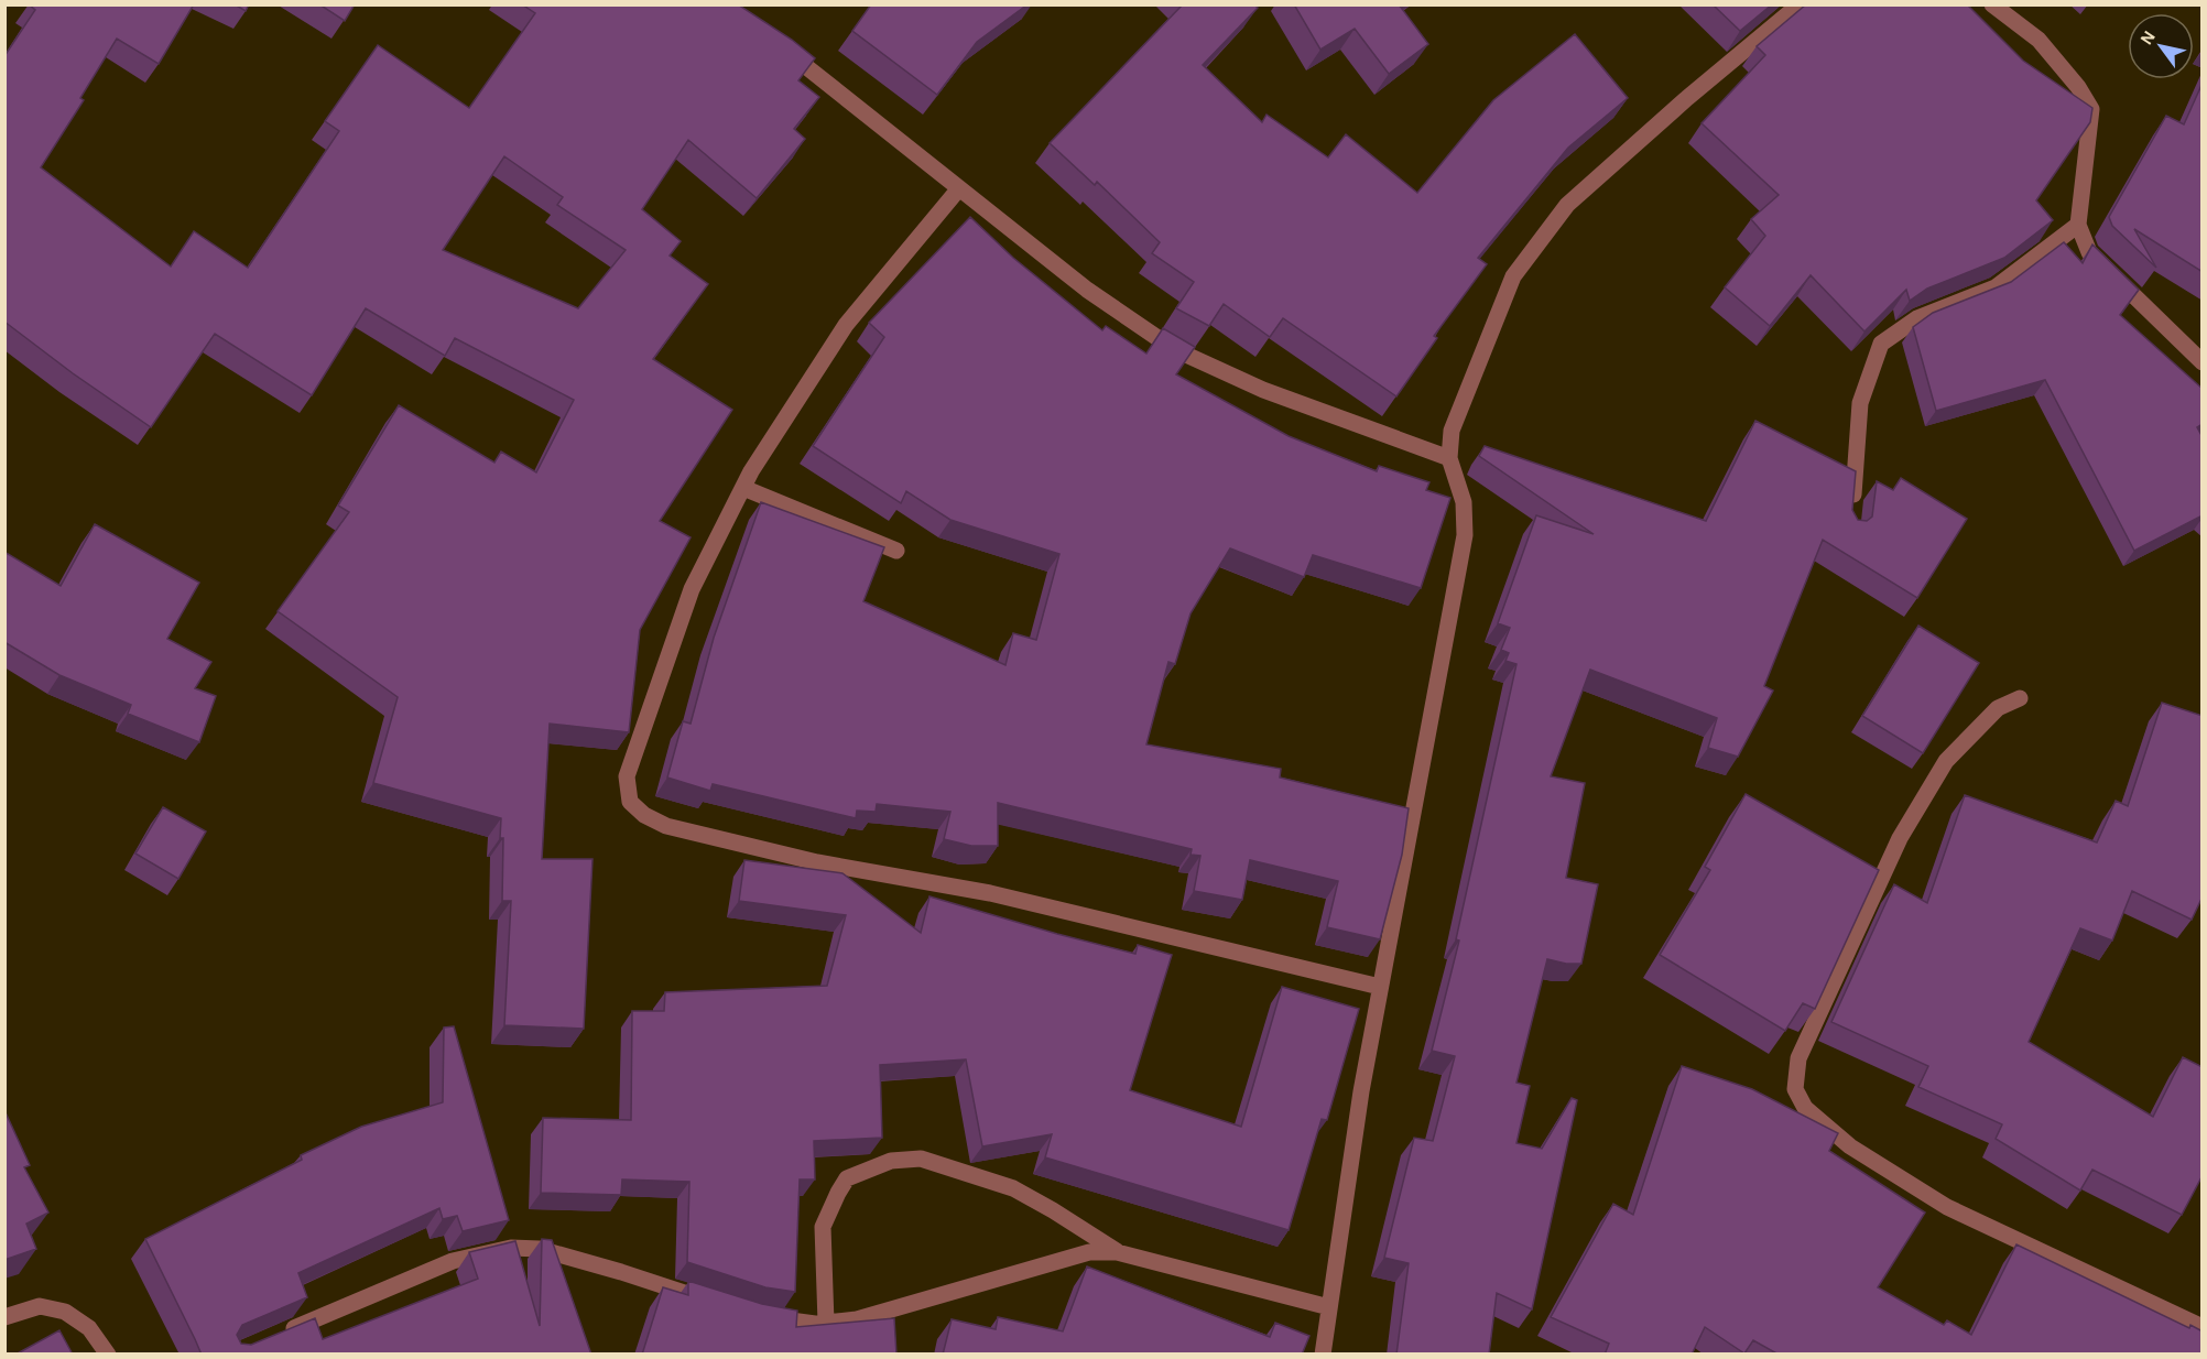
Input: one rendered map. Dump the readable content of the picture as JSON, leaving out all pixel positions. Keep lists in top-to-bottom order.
{
  "north": "top left"
}
